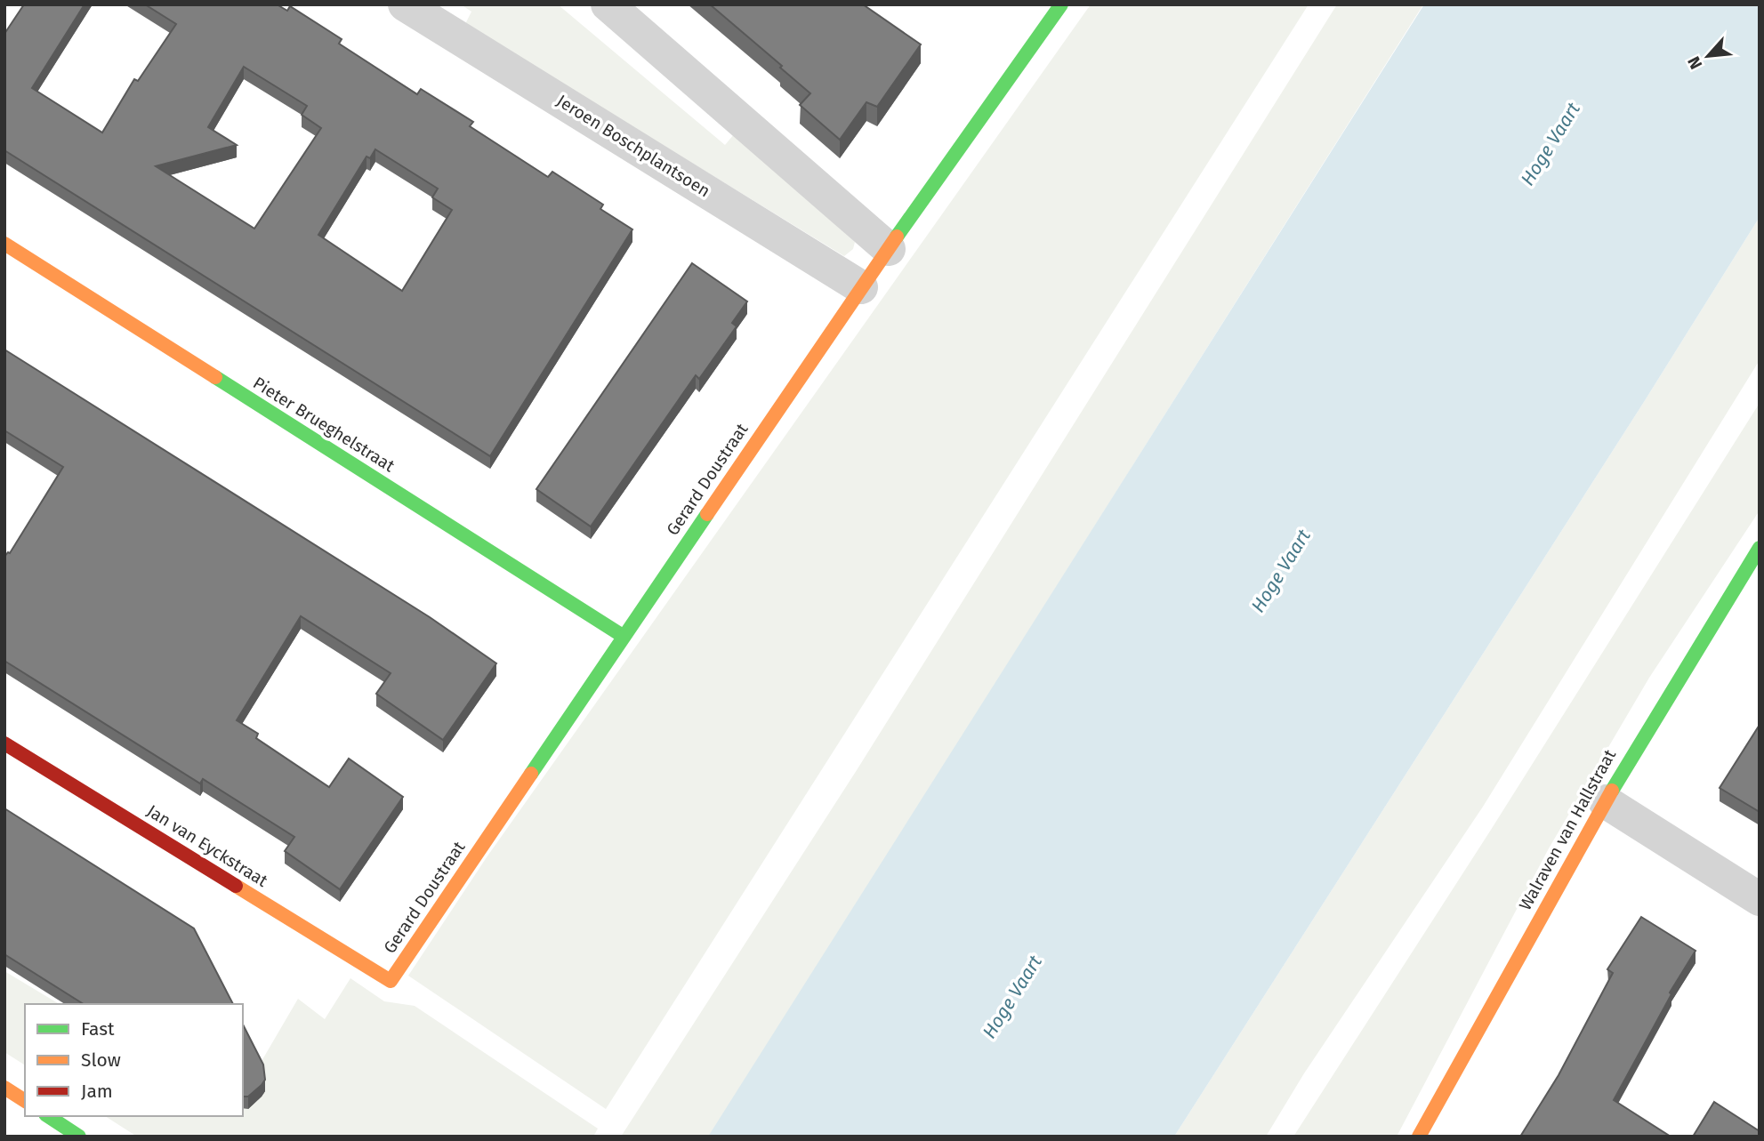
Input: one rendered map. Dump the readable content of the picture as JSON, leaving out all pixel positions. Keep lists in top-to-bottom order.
{
  "streets": {
    "street": [
      "Jeroen Boschplantsoen",
      "Pieter Brueghelstraat",
      "Gerard Doustraat",
      "Walraven van Hallstraat",
      "Jan van Eyckstraat"
    ]
  },
  "crossings": [
    ["Jeroen Boschplantsoen", "Gerard Doustraat"],
    ["Pieter Brueghelstraat", "Gerard Doustraat"],
    ["Gerard Doustraat", "Jan van Eyckstraat"]
  ],
  "water": ["Hoge Vaart"],
  "legend": ["Fast", "Slow", "Jam"],
  "north": "bottom left"
}
